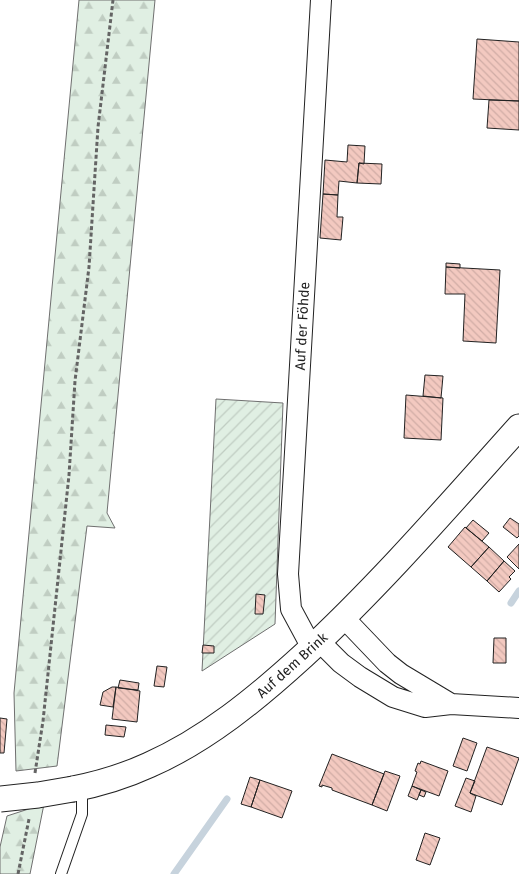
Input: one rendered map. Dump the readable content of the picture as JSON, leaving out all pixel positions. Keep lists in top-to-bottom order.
{
  "streets": {
    "street": ["Auf der Föhde", "Auf dem Brink"]
  },
  "crossings": [
    ["Auf der Föhde", "Auf dem Brink"]
  ]
}
